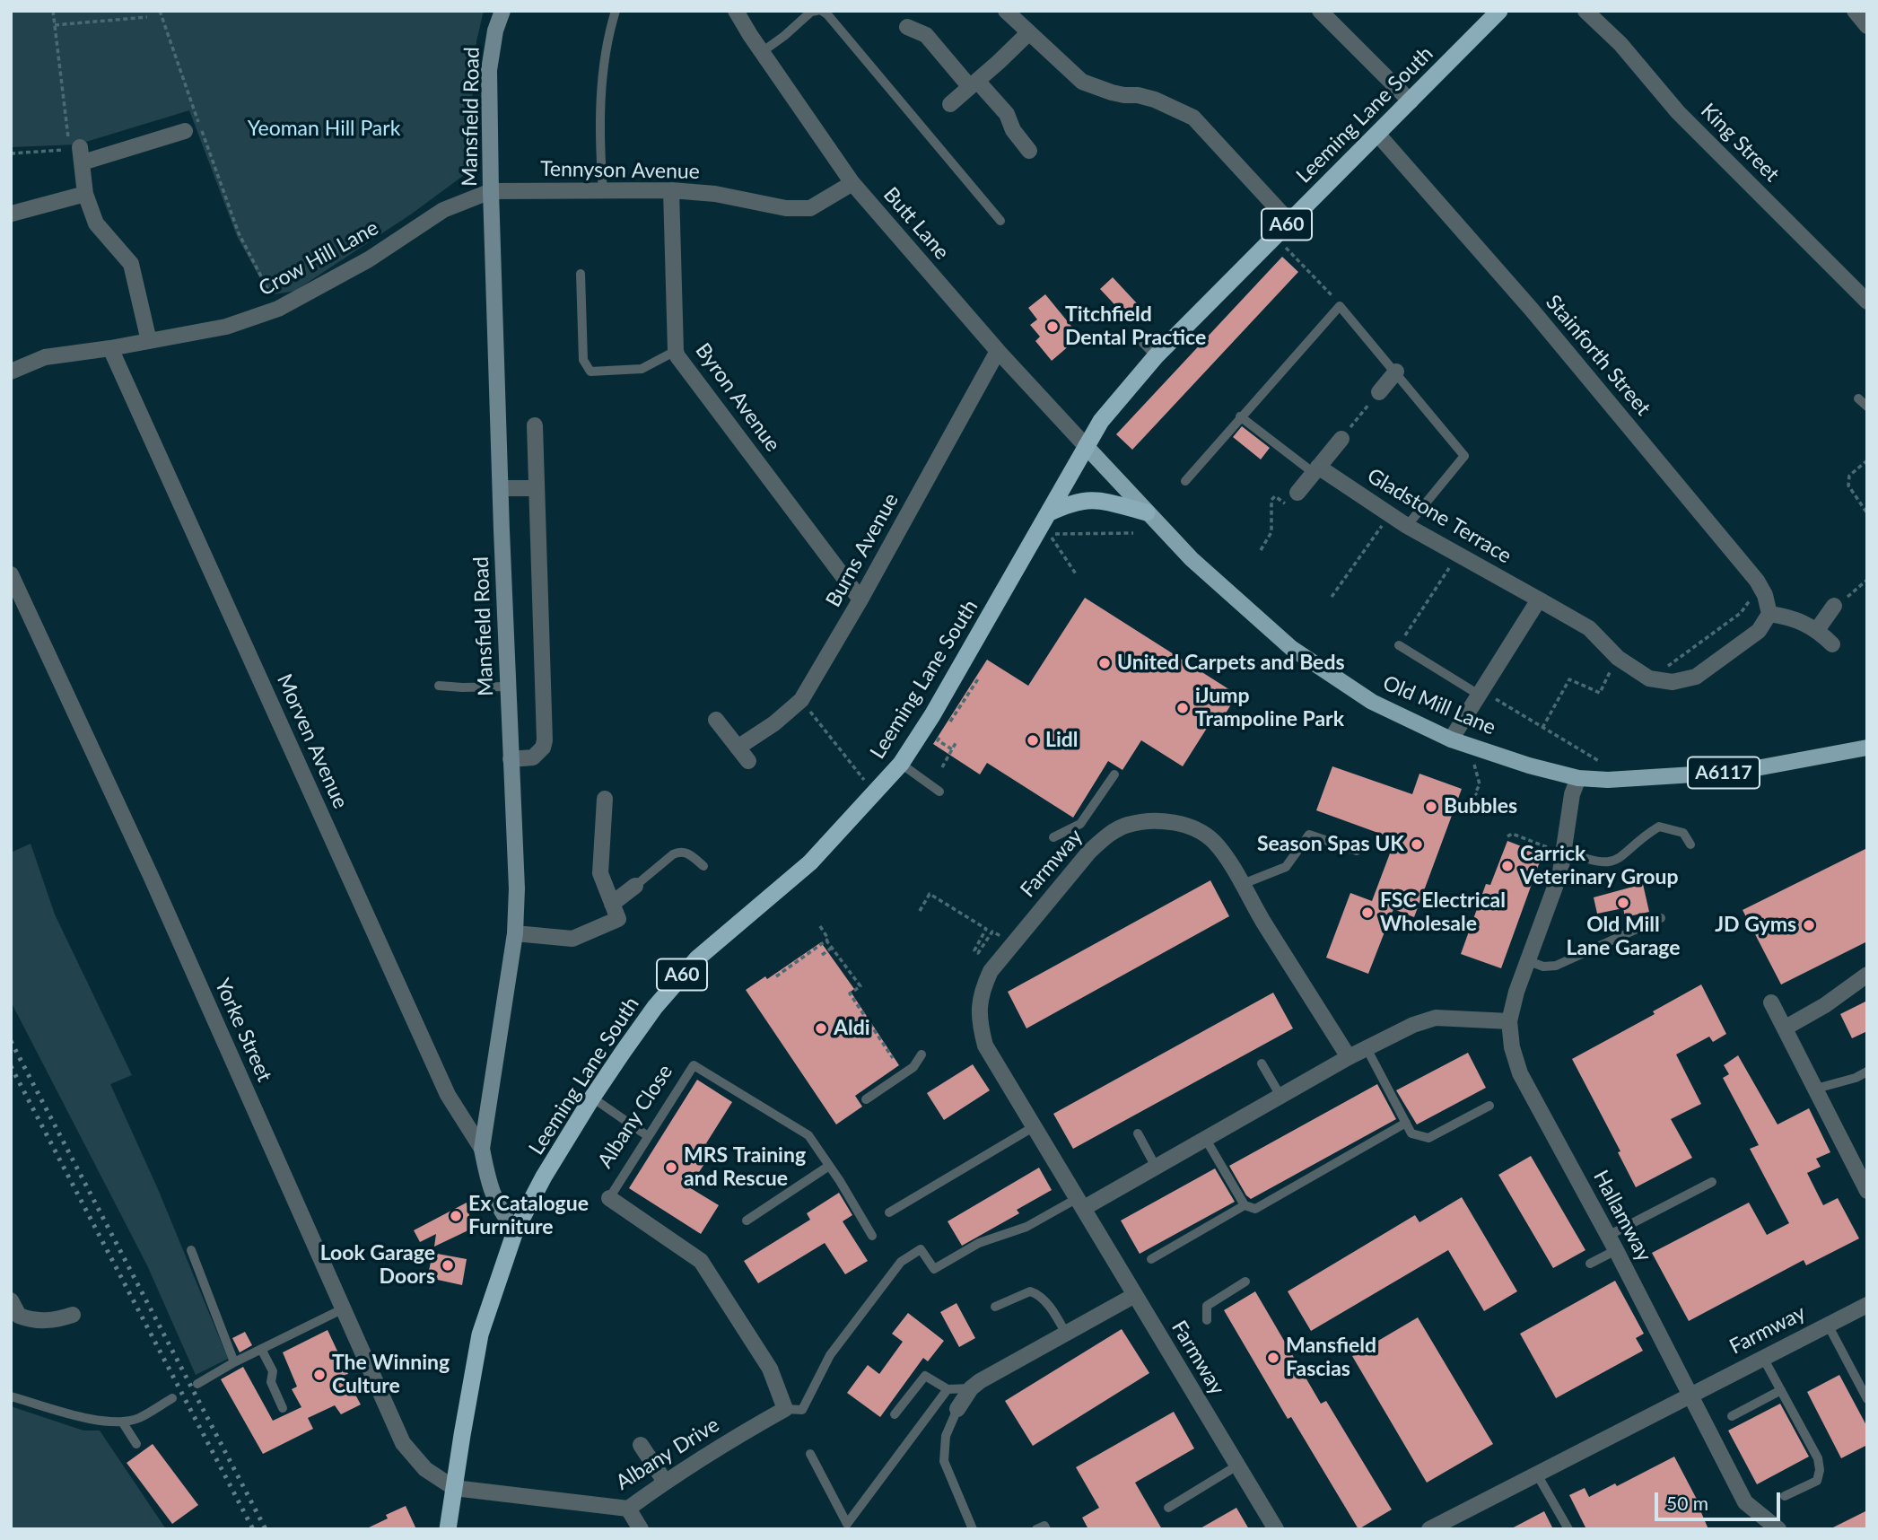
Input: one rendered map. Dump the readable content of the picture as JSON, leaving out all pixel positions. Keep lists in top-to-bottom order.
{
  "streets": {
    "highway": ["Leeming Lane South", "A60"],
    "main road": ["Mansfield Road", "Old Mill Lane", "A6117"],
    "street": [
      "King Street",
      "Tennyson Avenue",
      "Butt Lane",
      "Crow Hill Lane",
      "Stainforth Street",
      "Byron Avenue",
      "Gladstone Terrace",
      "Burns Avenue",
      "Morven Avenue",
      "Farmway",
      "Yorke Street",
      "Albany Close",
      "Hallamway",
      "Albany Drive"
    ]
  },
  "crossings": [
    ["Leeming Lane South", "Mansfield Road"],
    ["Leeming Lane South", "Butt Lane"],
    ["Leeming Lane South", "A60"],
    ["Leeming Lane South", "Stainforth Street"],
    ["Leeming Lane South", "Old Mill Lane"],
    ["Leeming Lane South", "Yorke Street"],
    ["Leeming Lane South", "Albany Drive"],
    ["Mansfield Road", "Tennyson Avenue"],
    ["Mansfield Road", "Crow Hill Lane"],
    ["Mansfield Road", "Morven Avenue"],
    ["Tennyson Avenue", "Butt Lane"],
    ["Tennyson Avenue", "Crow Hill Lane"],
    ["Tennyson Avenue", "Byron Avenue"],
    ["Butt Lane", "Burns Avenue"],
    ["Butt Lane", "Old Mill Lane"],
    ["A60", "Yorke Street"],
    ["A60", "Albany Drive"],
    ["Crow Hill Lane", "Morven Avenue"],
    ["Stainforth Street", "Gladstone Terrace"],
    ["Byron Avenue", "Burns Avenue"],
    ["Old Mill Lane", "Hallamway"],
    ["Farmway", "Hallamway"],
    ["Yorke Street", "Albany Drive"],
    ["Albany Close", "Albany Drive"]
  ],
  "parks": ["Yeoman Hill Park"],
  "places": [
    "Titchfield Dental Practice",
    "United Carpets and Beds",
    "iJump Trampoline Park",
    "Lidl",
    "Bubbles",
    "Season Spas UK",
    "Carrick Veterinary Group",
    "Old Mill Lane Garage",
    "FSC Electrical Wholesale",
    "JD Gyms",
    "Aldi",
    "MRS Training and Rescue",
    "Ex Catalogue Furniture",
    "Look Garage Doors",
    "Mansfield Fascias",
    "The Winning Culture"
  ],
  "scale_bar": "50 m"
}
